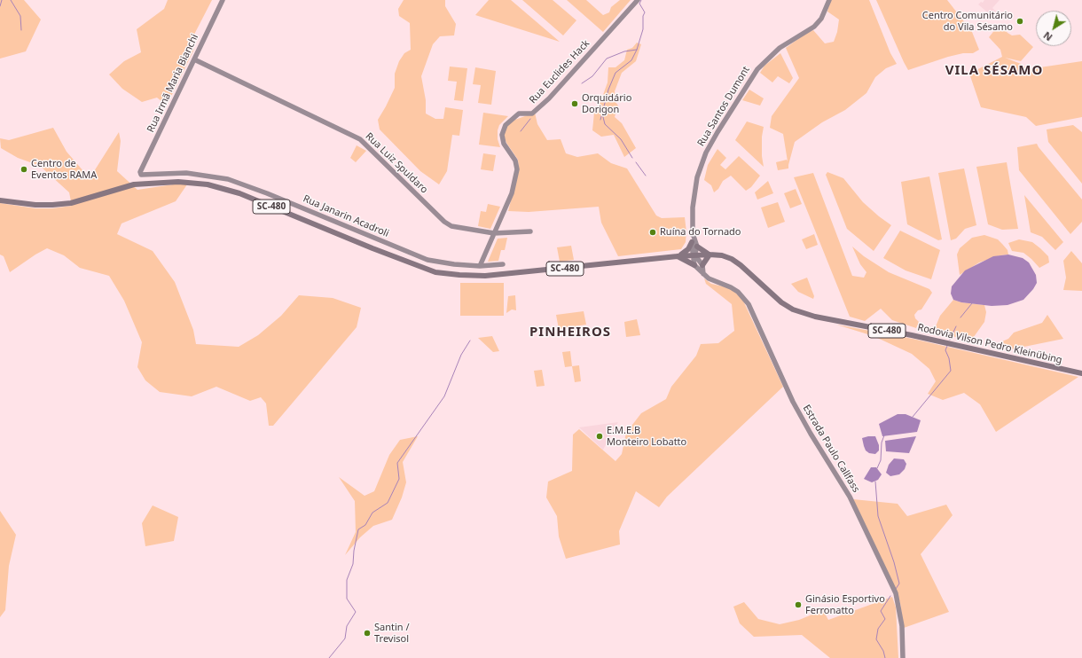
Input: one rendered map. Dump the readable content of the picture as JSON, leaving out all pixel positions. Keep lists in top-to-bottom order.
{
  "streets": {
    "main road": ["SC-480", "Rodovia Vilson Pedro Kleinübing"],
    "street": [
      "Rua Euclides Hack",
      "Rua Irmã Maria Bianchi",
      "Rua Santos Dumont",
      "Rua Luiz Spuldaro",
      "Rua Janarin Acadroli",
      "Estrada Paulo Callfass"
    ]
  },
  "crossings": [
    ["Rua Euclides Hack", "Rua Luiz Spuldaro"],
    ["Rua Euclides Hack", "Rua Janarin Acadroli"],
    ["Rua Irmã Maria Bianchi", "Rua Luiz Spuldaro"],
    ["Rua Irmã Maria Bianchi", "Rua Janarin Acadroli"],
    ["Rua Santos Dumont", "Rodovia Vilson Pedro Kleinübing"]
  ],
  "districts": ["VILA SÉSAMO", "PINHEIROS"],
  "places": [
    "Centro Comunitário do Vila Sésamo",
    "Orquidário Dorigon",
    "Centro de Eventos RAMA",
    "Ruína do Tornado",
    "E.M.E.B Monteiro Lobatto",
    "Ginásio Esportivo Ferronatto",
    "Santin / Trevisol"
  ],
  "north": "bottom left"
}
